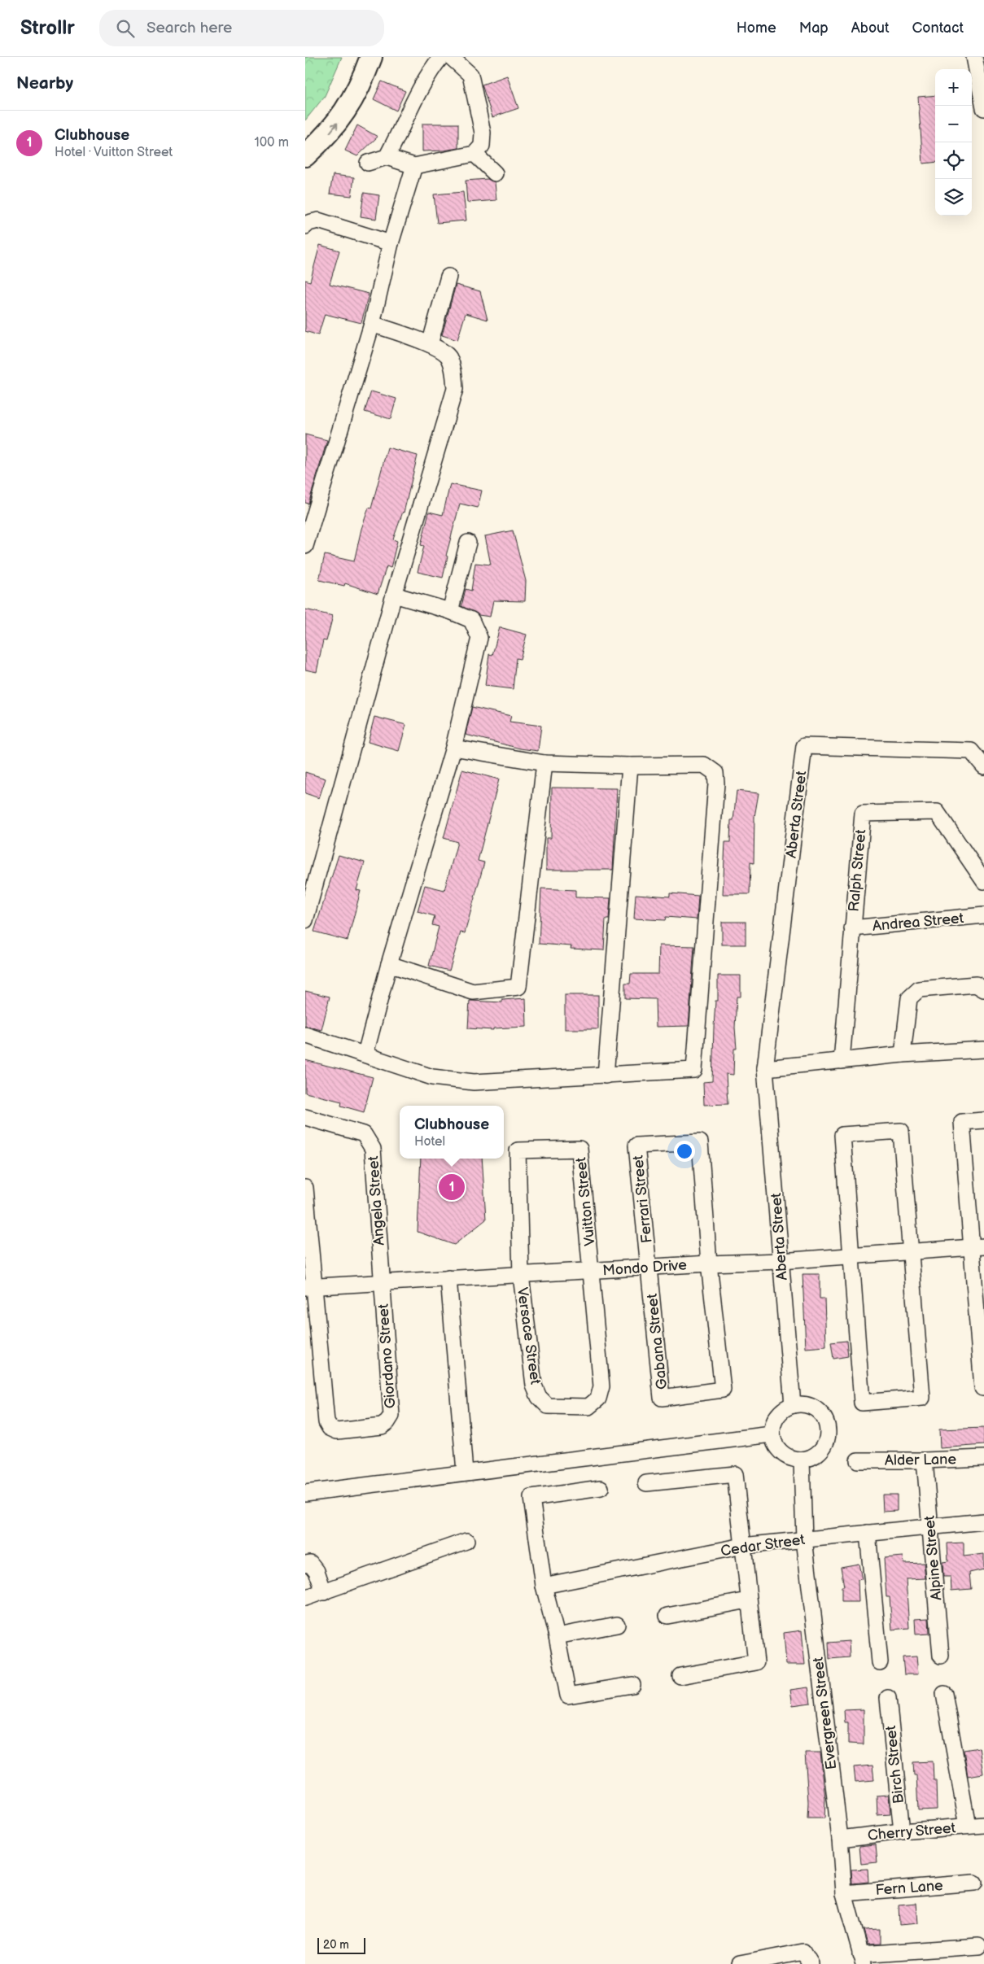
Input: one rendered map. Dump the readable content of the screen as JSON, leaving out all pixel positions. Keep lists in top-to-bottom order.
{
  "streets": {
    "street": [
      "Aberta Street",
      "Ralph Street",
      "Andrea Street",
      "Ferrari Street",
      "Angela Street",
      "Vuitton Street",
      "Mondo Drive",
      "Versace Street",
      "Gabana Street",
      "Giordano Street",
      "Alder Lane",
      "Cedar Street",
      "Alpine Street",
      "Evergreen Street",
      "Birch Street",
      "Cherry Street",
      "Fern Lane"
    ]
  },
  "crossings": [
    ["Aberta Street", "Mondo Drive"],
    ["Aberta Street", "Evergreen Street"],
    ["Ralph Street", "Andrea Street"],
    ["Ferrari Street", "Mondo Drive"],
    ["Ferrari Street", "Gabana Street"],
    ["Angela Street", "Mondo Drive"],
    ["Angela Street", "Giordano Street"],
    ["Vuitton Street", "Mondo Drive"],
    ["Vuitton Street", "Versace Street"],
    ["Mondo Drive", "Versace Street"],
    ["Mondo Drive", "Gabana Street"],
    ["Mondo Drive", "Giordano Street"],
    ["Alder Lane", "Alpine Street"],
    ["Cedar Street", "Alpine Street"],
    ["Cedar Street", "Evergreen Street"],
    ["Evergreen Street", "Cherry Street"],
    ["Evergreen Street", "Fern Lane"],
    ["Birch Street", "Cherry Street"]
  ],
  "scale_bar": "20 m",
  "page": {
    "header": "Strollr",
    "search": "Search here",
    "nav": [
      "Home",
      "Map",
      "About",
      "Contact"
    ],
    "heading": "Nearby",
    "map_buttons": ["+", "−"],
    "list": [
      {
        "mark": "1",
        "name": "Clubhouse",
        "note": "Hotel · Vuitton Street",
        "value": "100 m"
      }
    ],
    "popup": ["Clubhouse", "Hotel"],
    "pins": "1",
    "scale": "20 m"
  }
}
